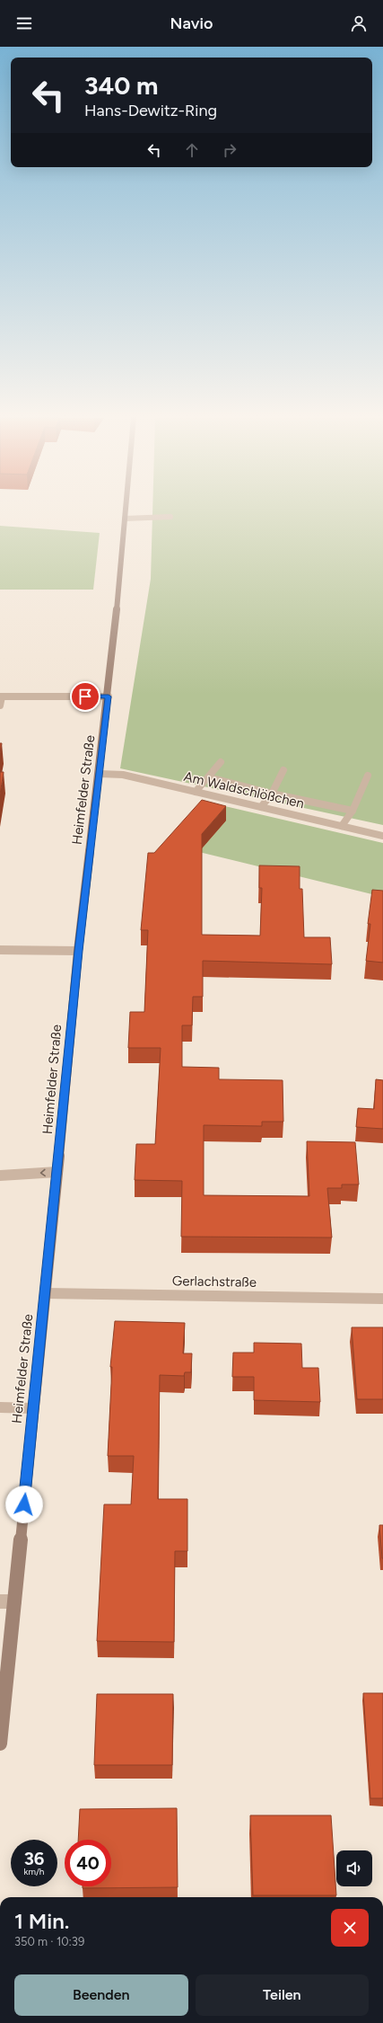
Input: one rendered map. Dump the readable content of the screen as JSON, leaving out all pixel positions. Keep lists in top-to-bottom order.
{
  "streets": {
    "street": ["Heimfelder Straße", "Am Waldschlößchen", "Gerlachstraße"]
  },
  "crossings": [
    ["Heimfelder Straße", "Am Waldschlößchen"],
    ["Heimfelder Straße", "Gerlachstraße"]
  ],
  "page": {
    "header": "Navio",
    "turn": ["340 m", "Hans-Dewitz-Ring"],
    "speed": "36 km/h",
    "limit": "40",
    "heading": ["1 Min.", "350 m · 10:39"],
    "buttons": ["Beenden", "Teilen"]
  }
}
